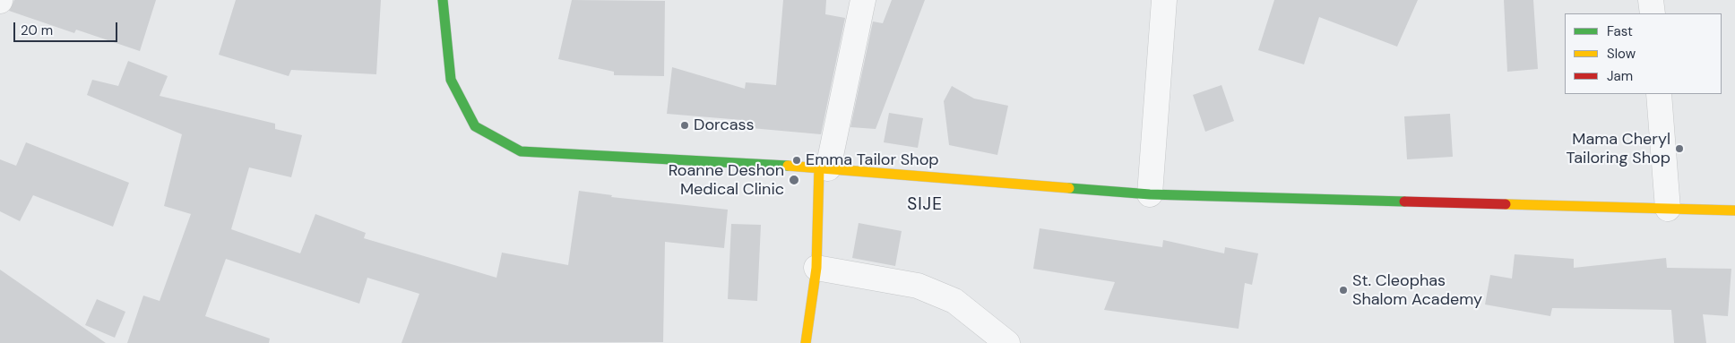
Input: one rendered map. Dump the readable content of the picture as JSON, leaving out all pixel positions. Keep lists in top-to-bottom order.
{
  "districts": ["SIJE"],
  "places": [
    "Dorcass",
    "Mama Cheryl Tailoring Shop",
    "Emma Tailor Shop",
    "Roanne Deshon Medical Clinic",
    "St. Cleophas Shalom Academy"
  ],
  "legend": ["Fast", "Slow", "Jam"],
  "scale_bar": "20 m"
}
